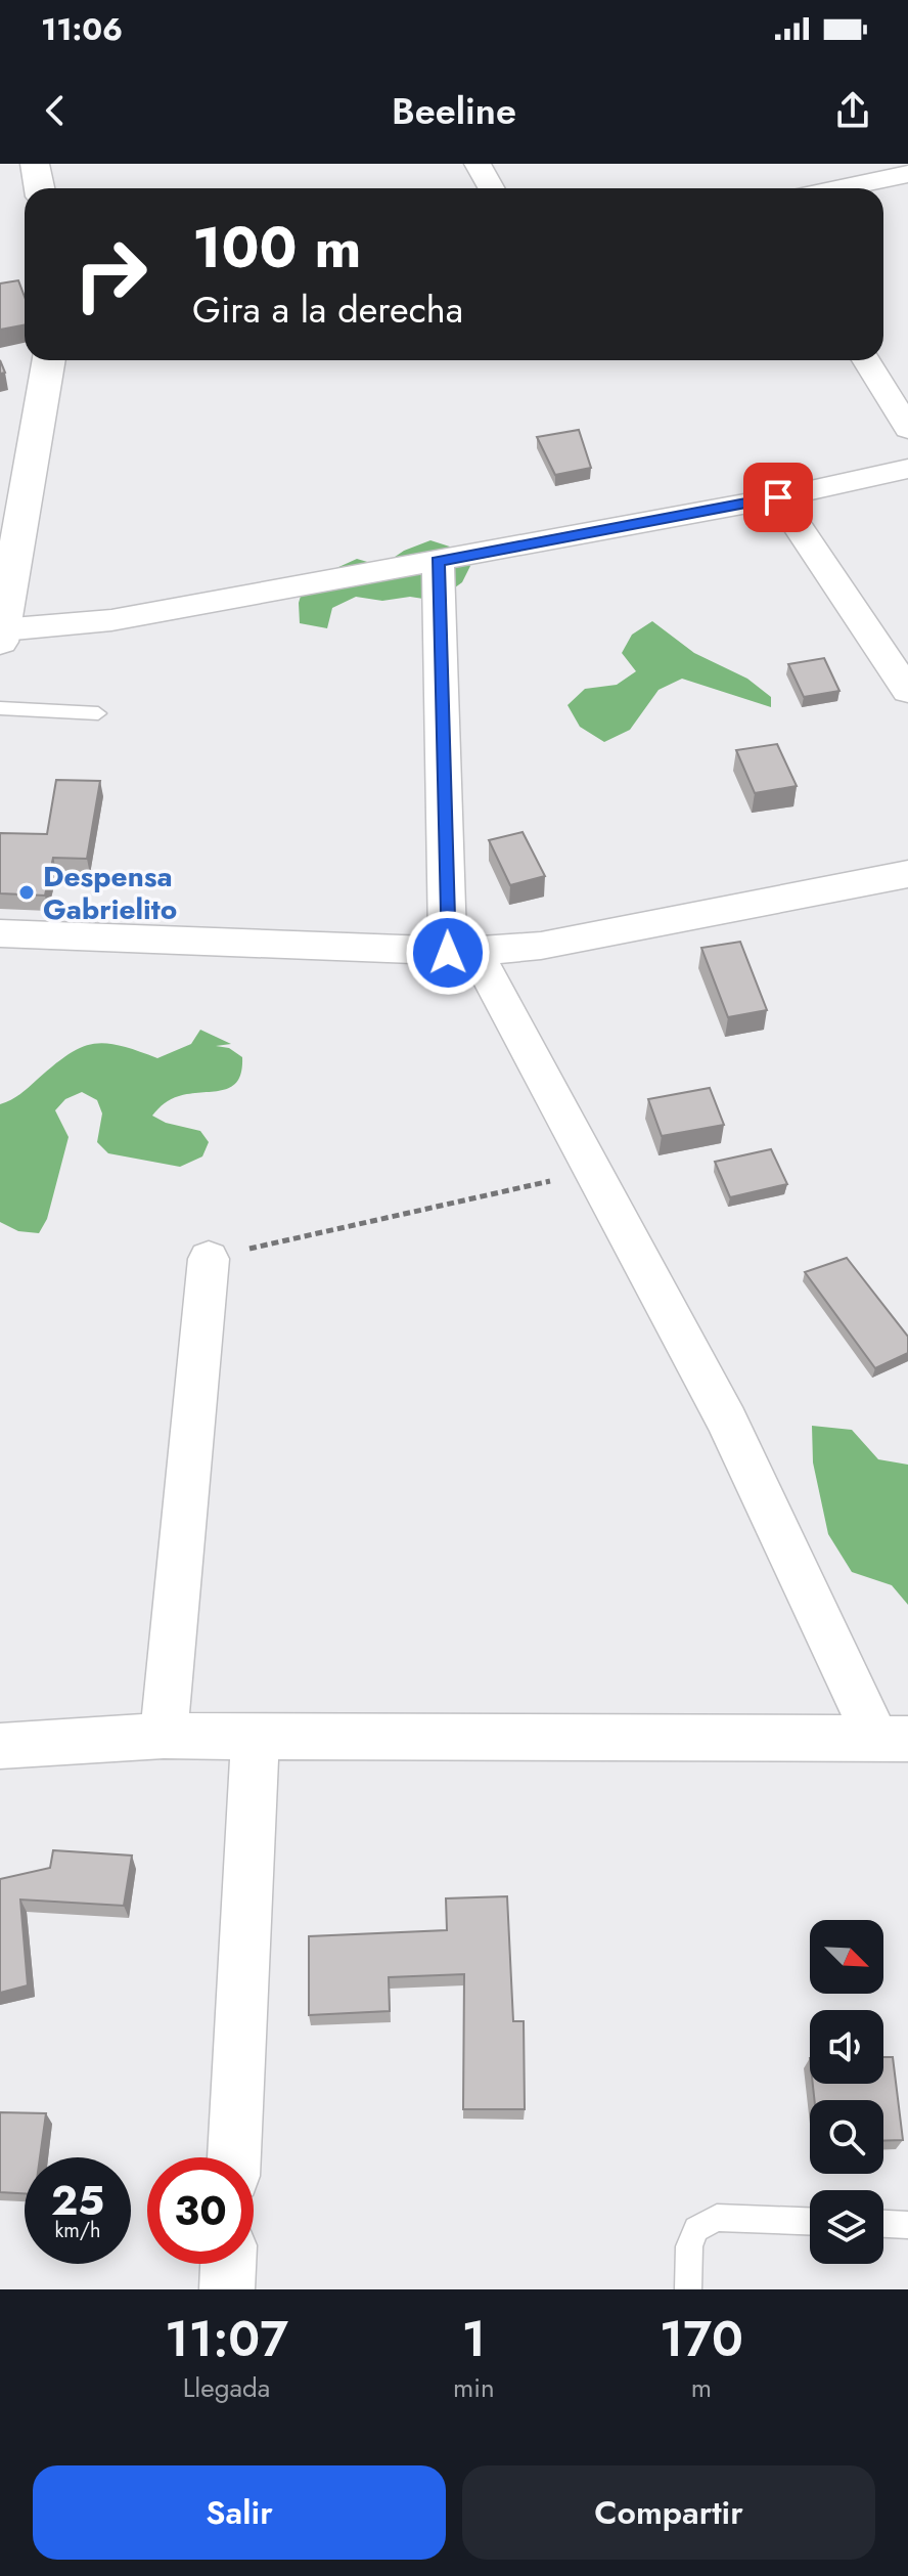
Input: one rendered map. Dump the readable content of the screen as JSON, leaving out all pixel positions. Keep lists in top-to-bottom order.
{
  "places": ["Despensa Gabrielito"],
  "north": "bottom right",
  "page": {
    "status": "11:06",
    "header": "Beeline",
    "turn": ["100 m", "Gira a la derecha"],
    "speed": "25 km/h",
    "limit": "30",
    "eta": [
      "11:07",
      "Llegada",
      "1",
      "min",
      "170",
      "m"
    ],
    "buttons": ["Salir", "Compartir"]
  }
}
